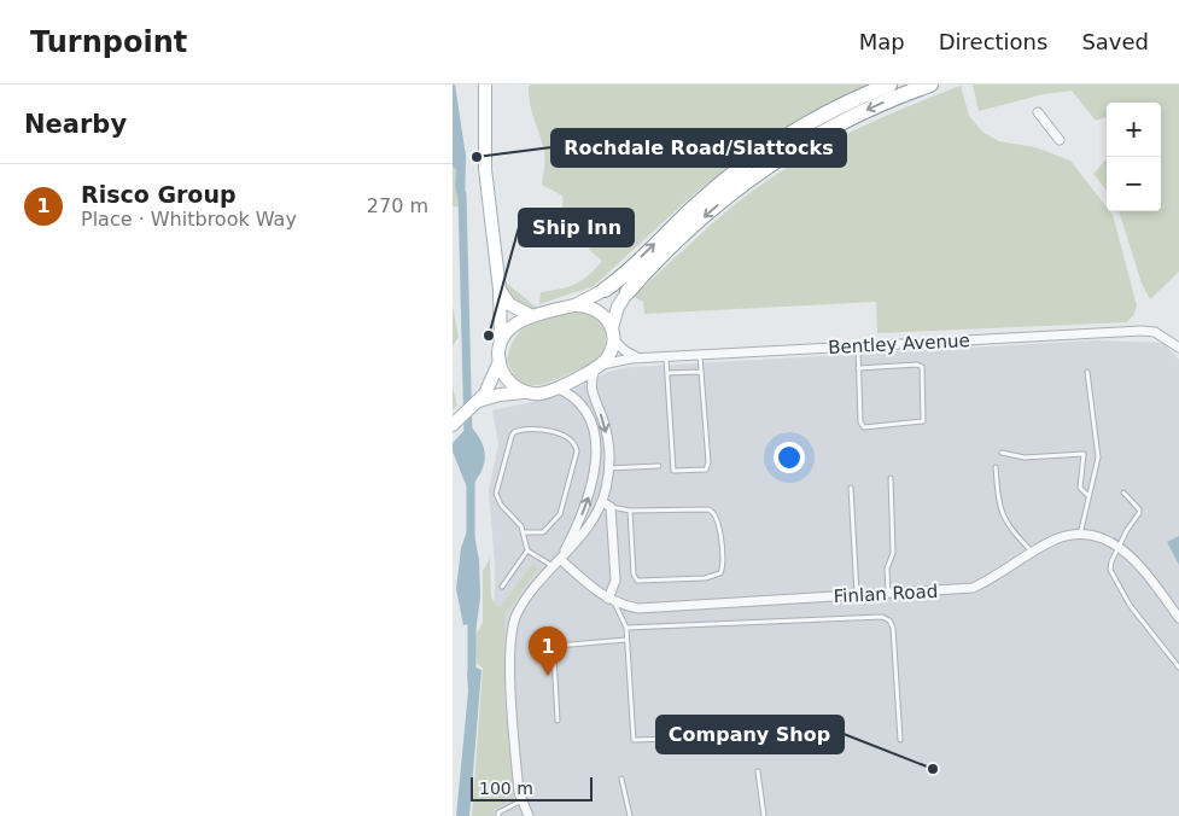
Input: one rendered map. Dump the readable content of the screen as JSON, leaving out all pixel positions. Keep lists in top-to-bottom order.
{
  "streets": {
    "street": ["Bentley Avenue", "Finlan Road"]
  },
  "places": ["Rochdale Road/Slattocks", "Ship Inn", "Company Shop"],
  "scale_bar": "100 m",
  "page": {
    "header": "Turnpoint",
    "nav": ["Map", "Directions", "Saved"],
    "heading": "Nearby",
    "map_buttons": ["+", "−"],
    "list": [
      {
        "mark": "1",
        "name": "Risco Group",
        "note": "Place · Whitbrook Way",
        "value": "270 m"
      }
    ],
    "pins": "1",
    "scale": "100 m"
  }
}
